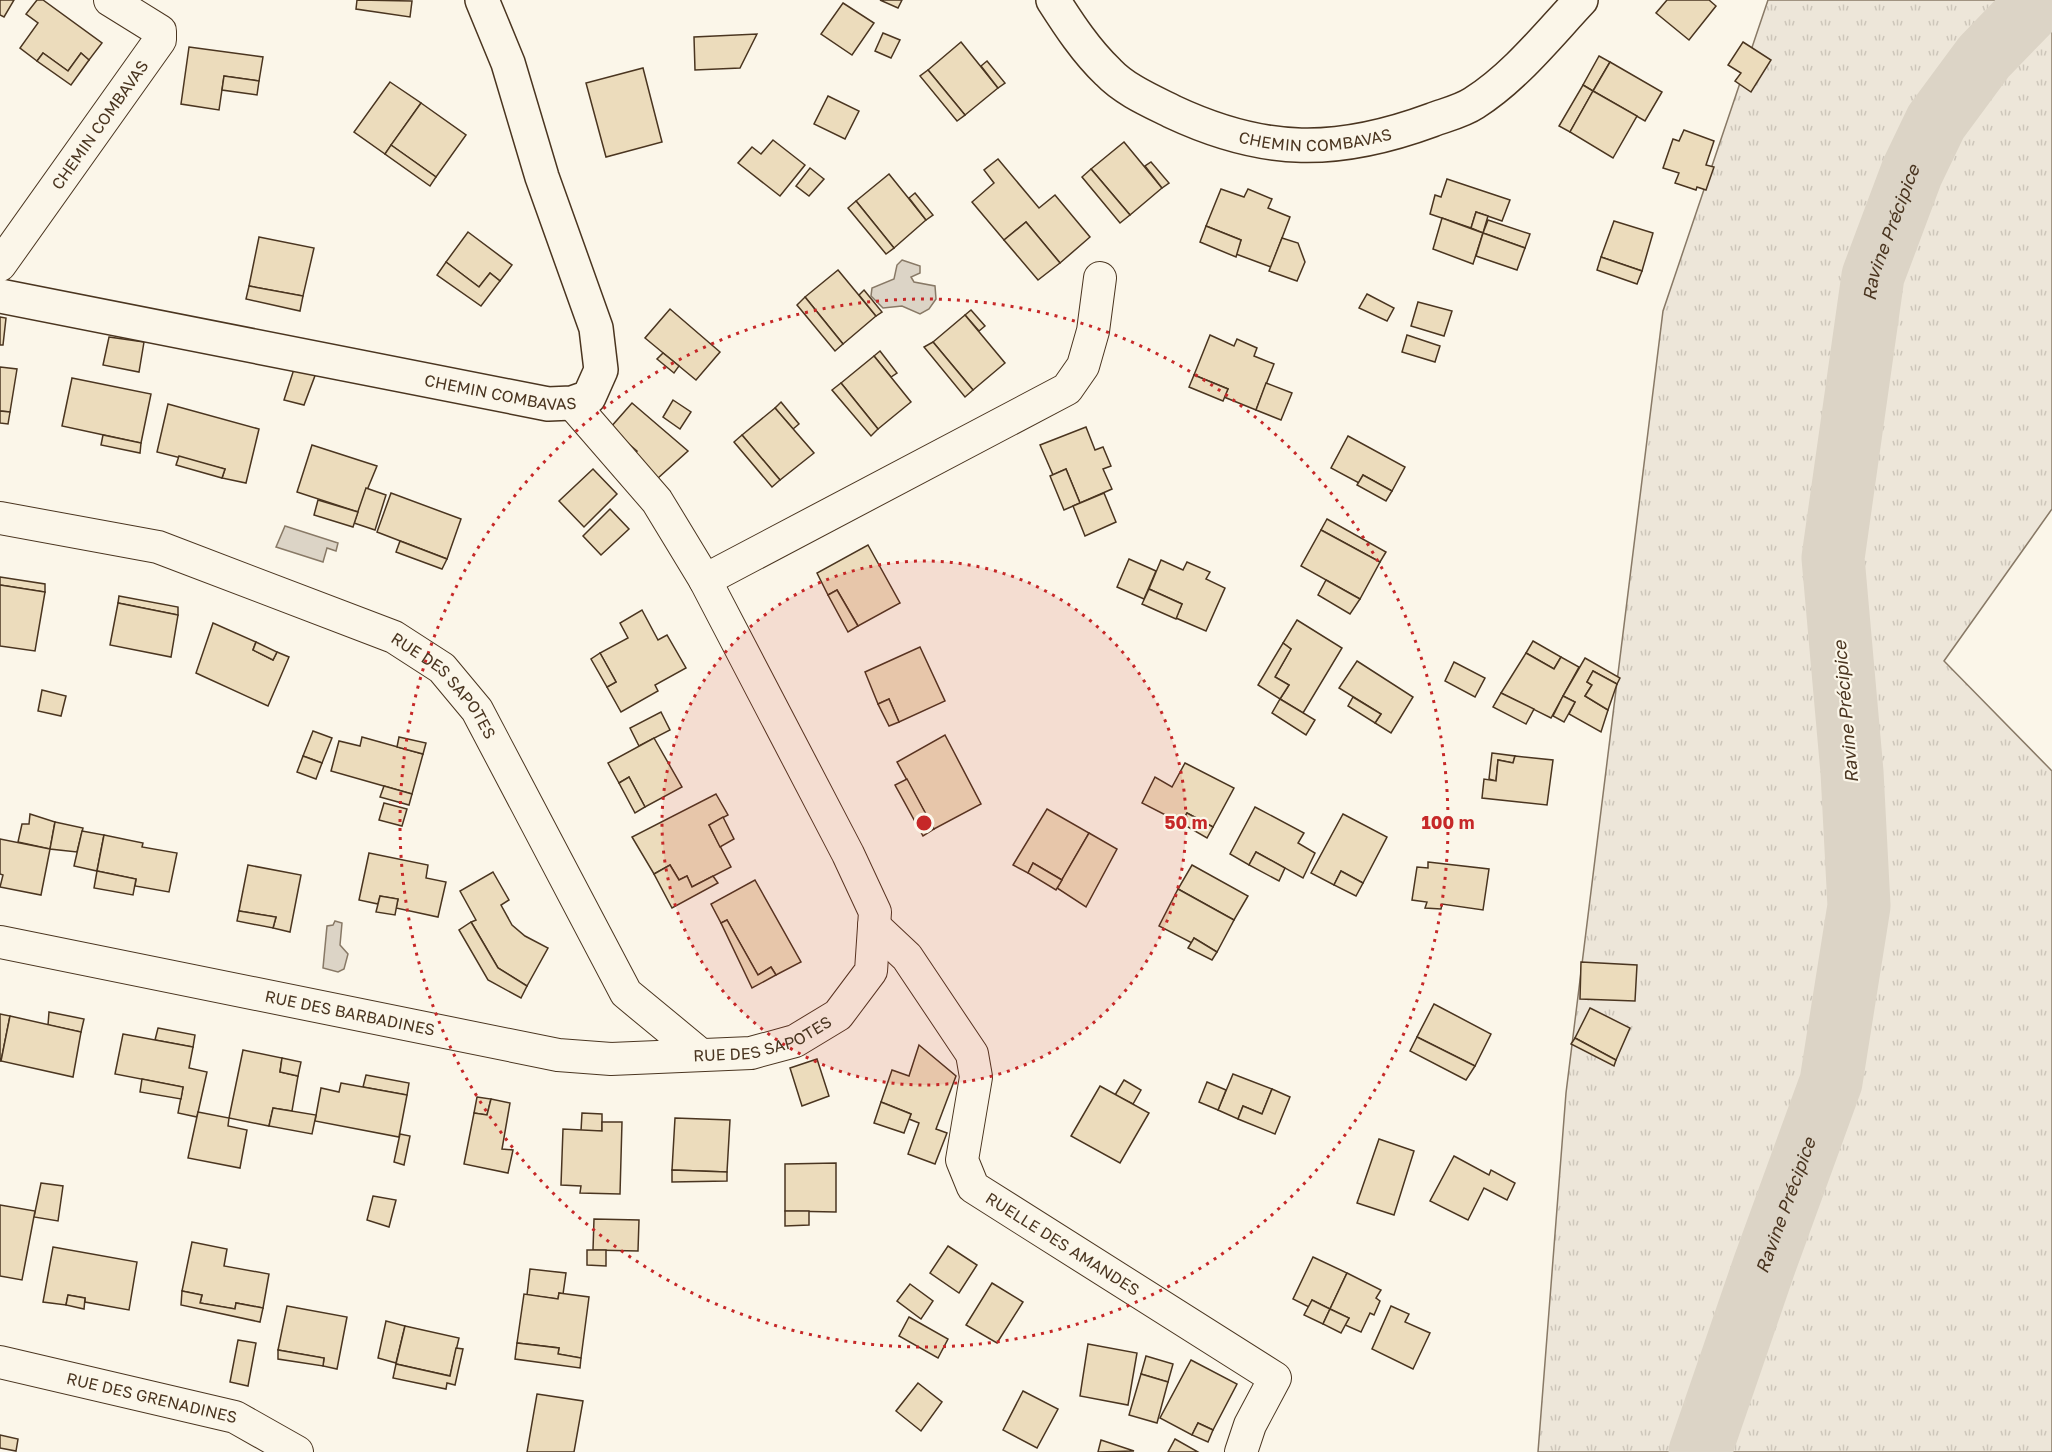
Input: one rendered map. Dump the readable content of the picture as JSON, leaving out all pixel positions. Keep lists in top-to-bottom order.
{
  "streets": {
    "street": [
      "CHEMIN COMBAVAS",
      "RUE DES SAPOTES",
      "RUE DES BARBADINES",
      "RUELLE DES AMANDES",
      "RUE DES GRENADINES"
    ]
  },
  "crossings": [
    ["CHEMIN COMBAVAS", "RUE DES SAPOTES"],
    ["RUE DES SAPOTES", "RUE DES BARBADINES"],
    ["RUE DES SAPOTES", "RUELLE DES AMANDES"]
  ],
  "water": ["Ravine Précipice"],
  "rings": ["50 m", "100 m"]
}
